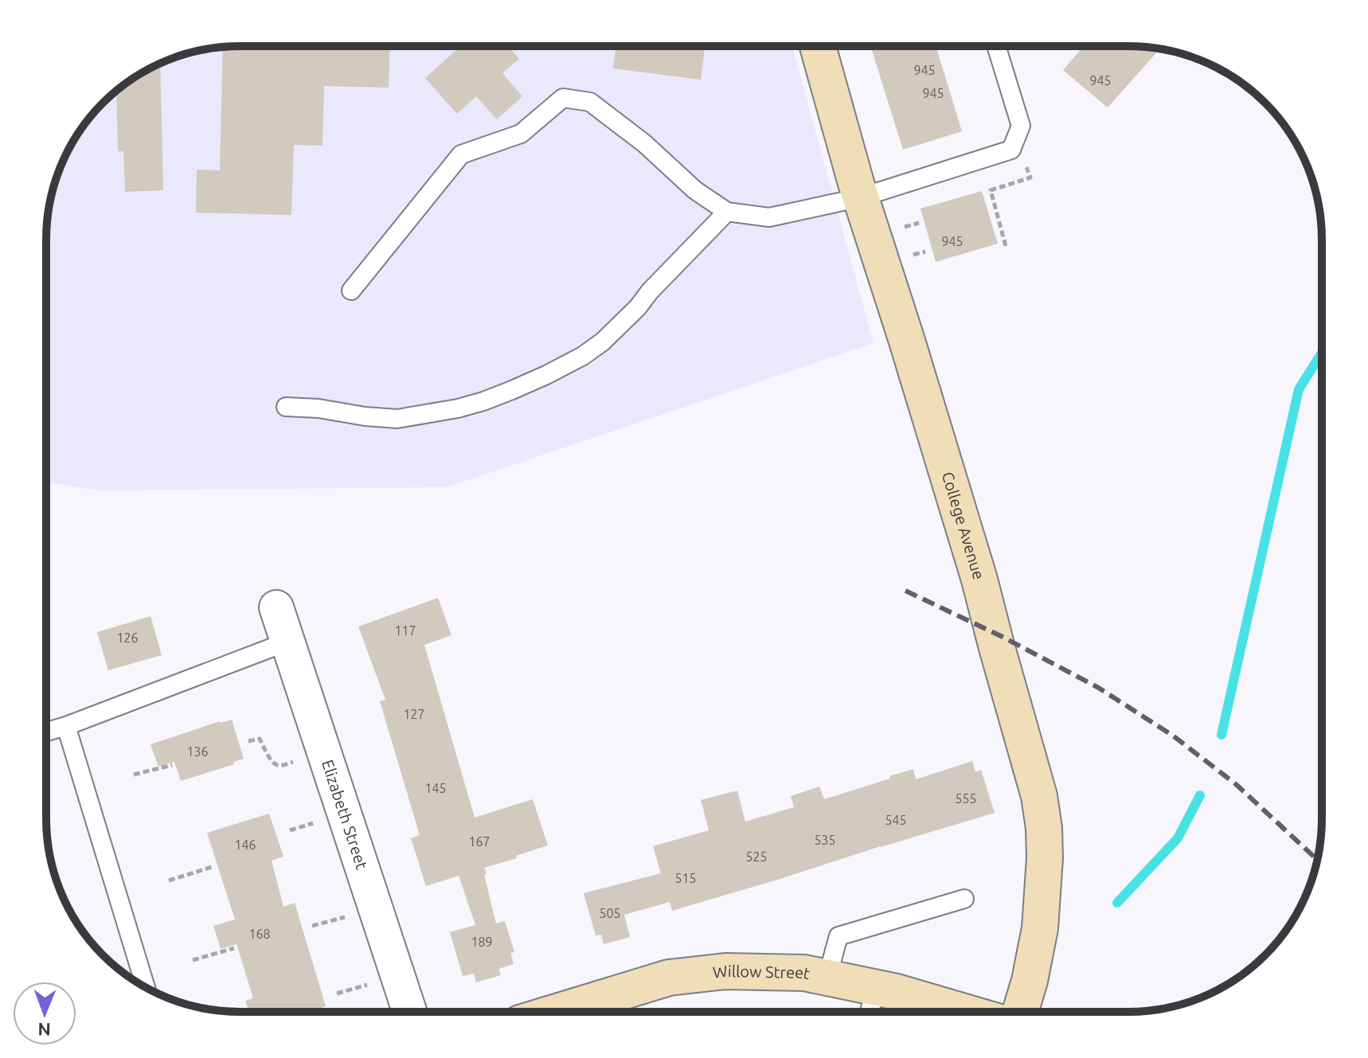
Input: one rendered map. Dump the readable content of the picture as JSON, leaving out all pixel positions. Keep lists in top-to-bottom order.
{
  "streets": {
    "street": ["College Avenue", "Elizabeth Street", "Willow Street"]
  },
  "house_numbers": [
    "945",
    "945",
    "945",
    "945",
    "117",
    "126",
    "127",
    "136",
    "145",
    "555",
    "545",
    "535",
    "167",
    "146",
    "525",
    "515",
    "505",
    "168",
    "189"
  ],
  "north": "bottom"
}
